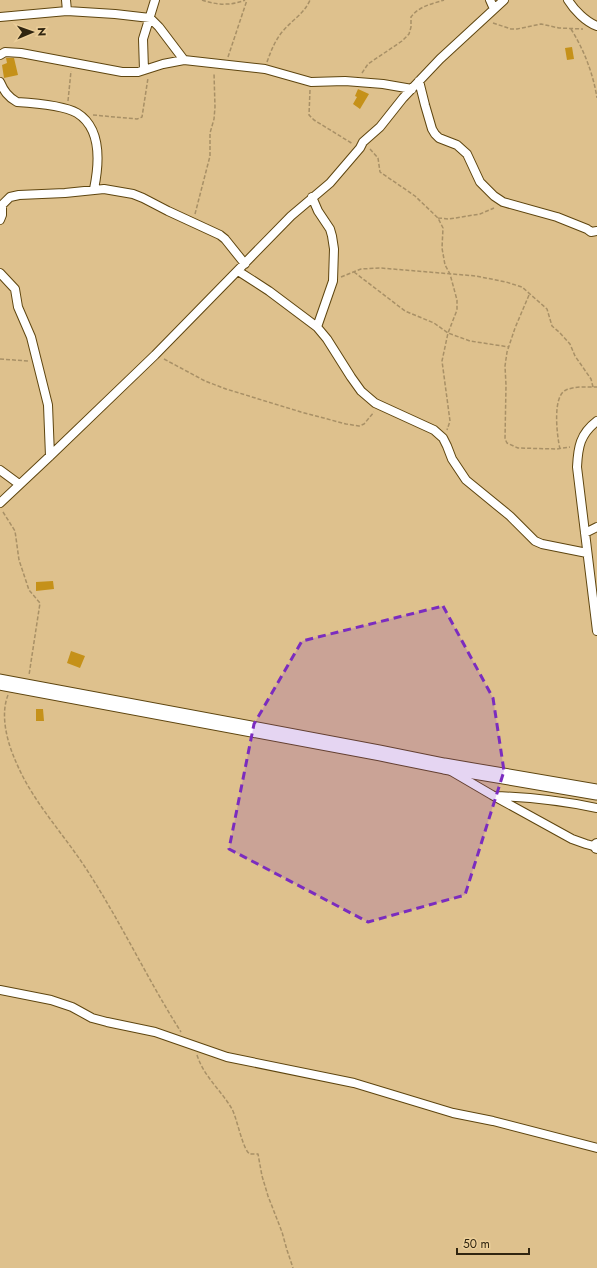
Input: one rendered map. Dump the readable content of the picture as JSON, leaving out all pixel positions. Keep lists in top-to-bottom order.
{
  "scale_bar": "50 m",
  "north": "right"
}
